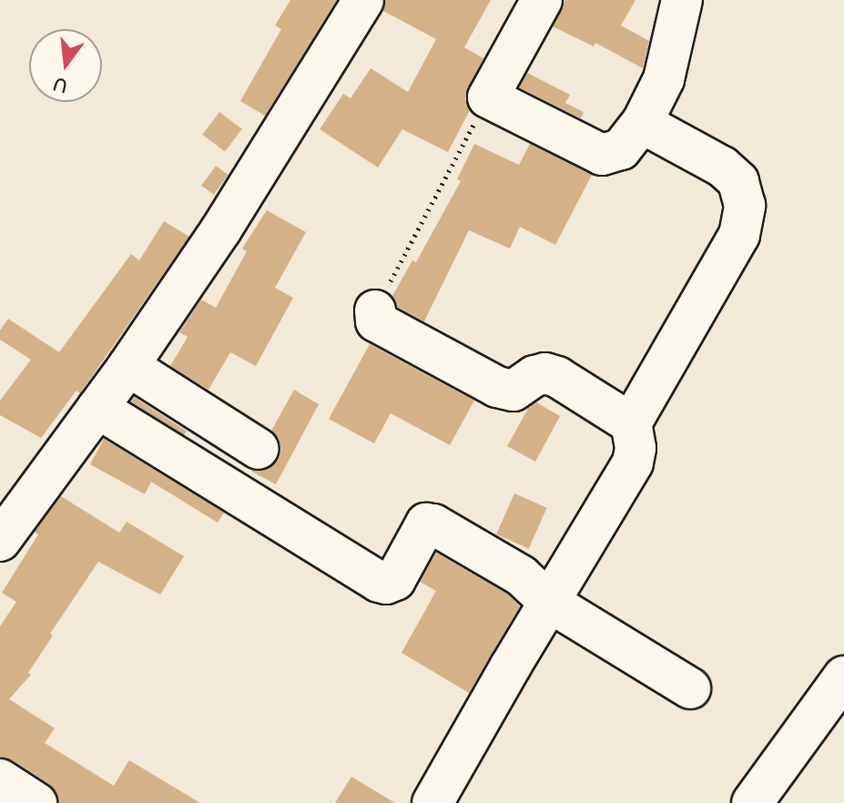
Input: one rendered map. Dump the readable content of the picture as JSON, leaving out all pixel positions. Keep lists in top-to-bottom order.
{
  "north": "bottom"
}
